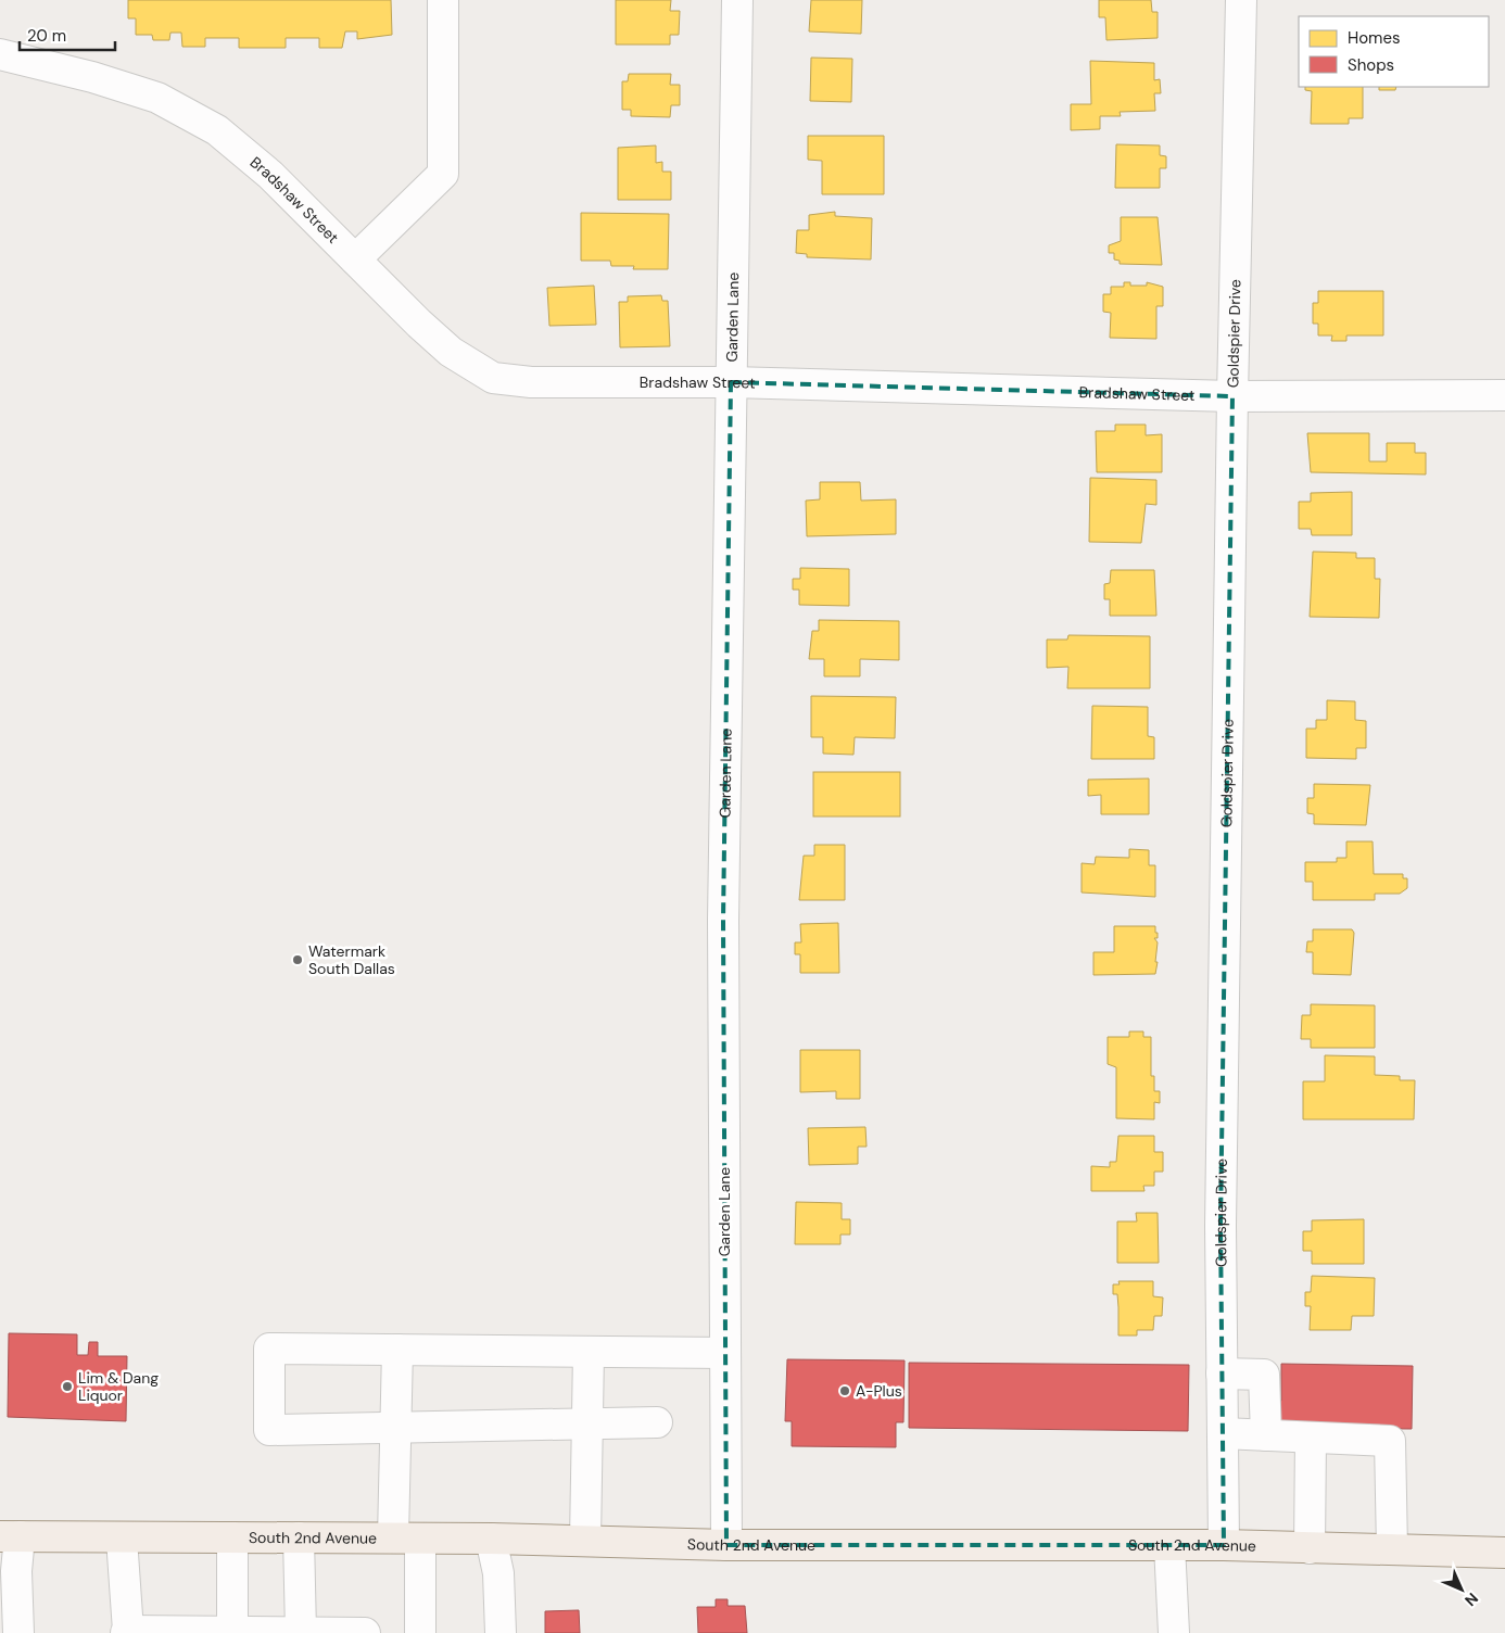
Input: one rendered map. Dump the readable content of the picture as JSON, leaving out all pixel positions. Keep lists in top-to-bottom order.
{
  "streets": {
    "main road": ["South 2nd Avenue"],
    "street": ["Bradshaw Street", "Garden Lane", "Goldspier Drive"]
  },
  "crossings": [
    ["Bradshaw Street", "Garden Lane"],
    ["Bradshaw Street", "Goldspier Drive"],
    ["Garden Lane", "South 2nd Avenue"],
    ["Goldspier Drive", "South 2nd Avenue"]
  ],
  "places": ["Watermark South Dallas", "Lim & Dang Liquor", "A-Plus"],
  "legend": ["Homes", "Shops"],
  "scale_bar": "20 m",
  "north": "bottom right"
}
